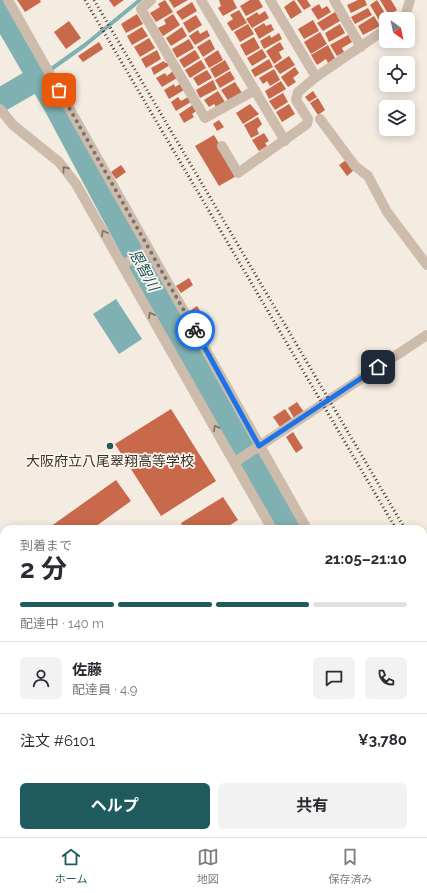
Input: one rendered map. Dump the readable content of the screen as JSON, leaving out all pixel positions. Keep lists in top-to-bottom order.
{
  "water": ["恩智川"],
  "places": ["大阪府立八尾翠翔高等学校"],
  "north": "bottom right",
  "page": {
    "heading": ["2 分", "到着まで", "21:05–21:10"],
    "panel": [
      "佐藤",
      "配達員 · 4.9",
      "注文 #6101",
      "¥3,780"
    ],
    "bar": "配達中 · 140 m",
    "buttons": ["ヘルプ", "共有"],
    "tabs": ["ホーム", "地図", "保存済み"]
  }
}
